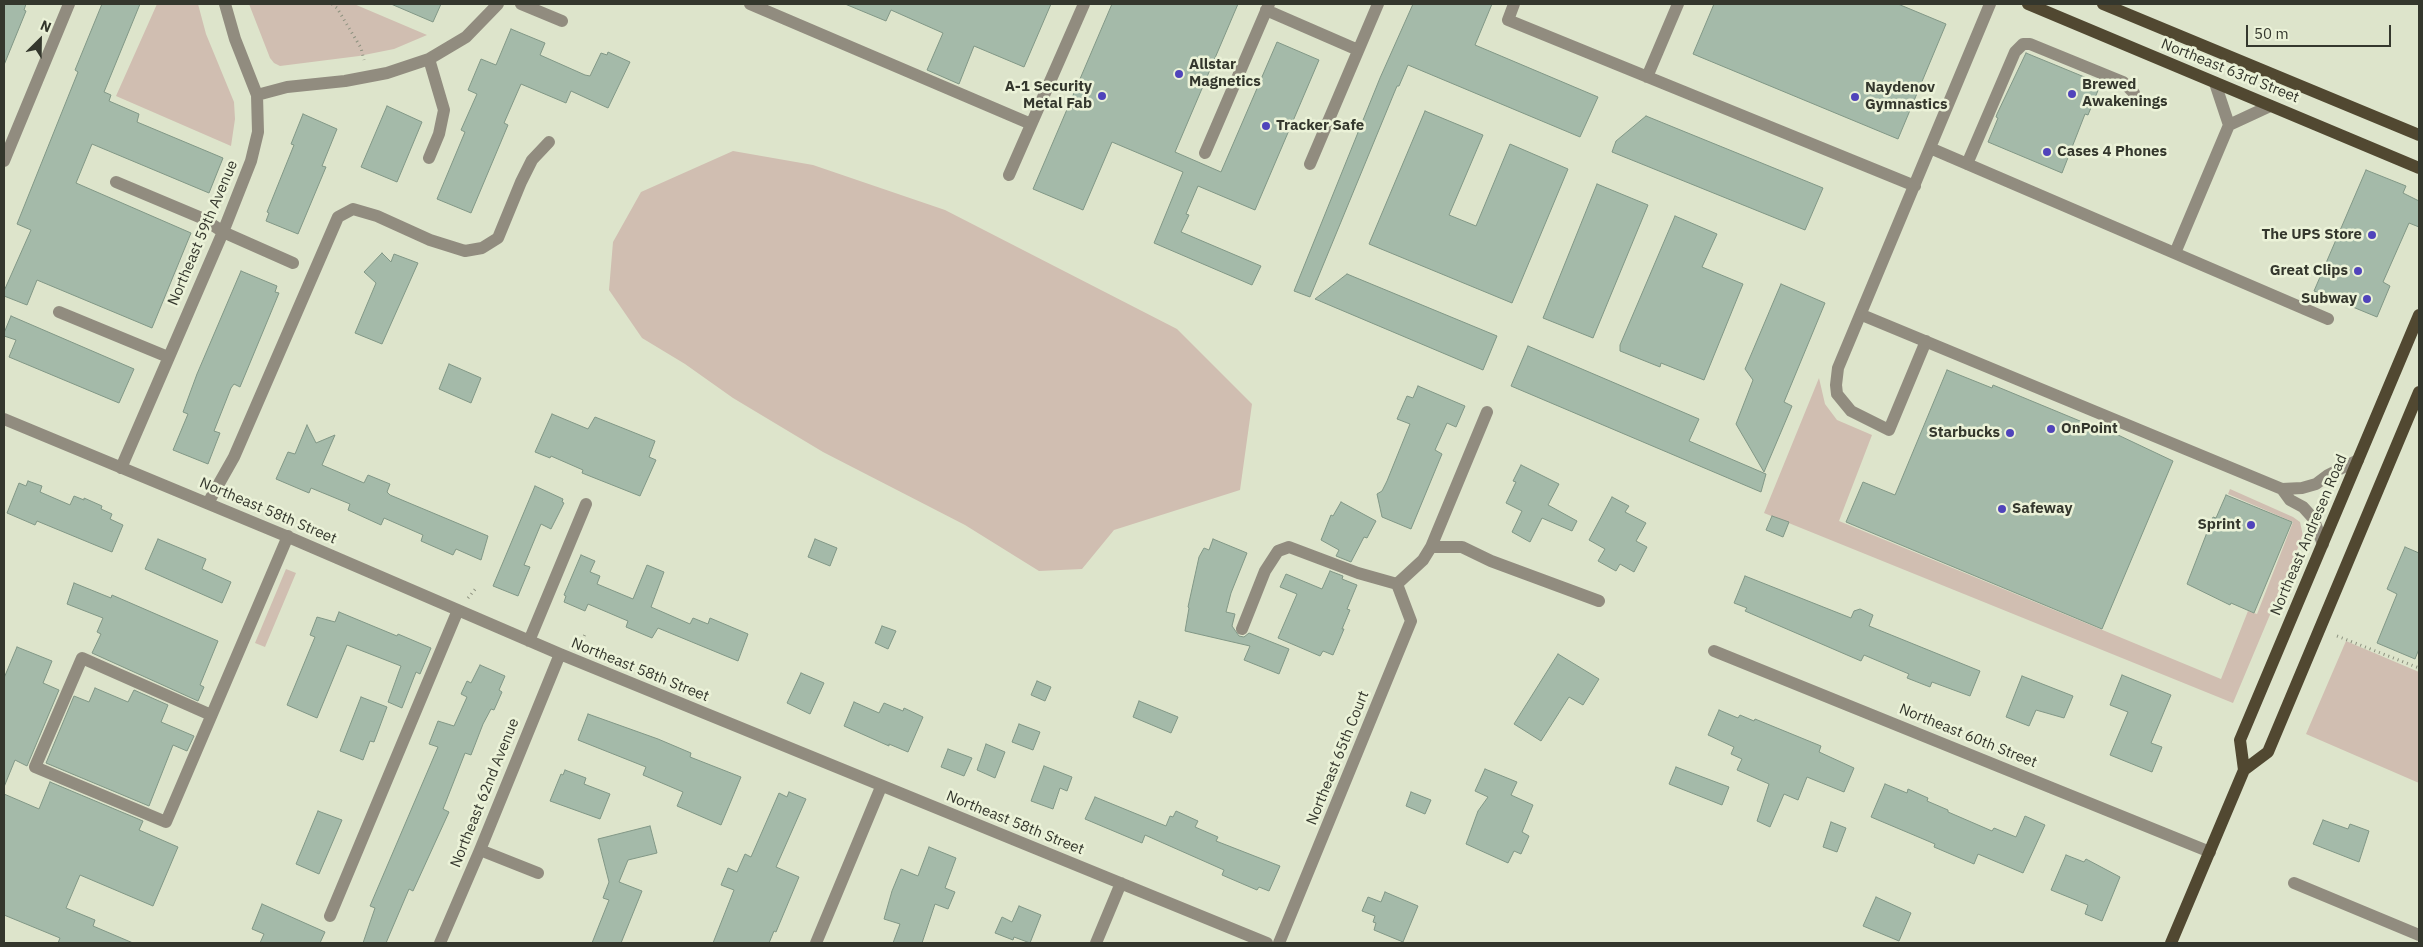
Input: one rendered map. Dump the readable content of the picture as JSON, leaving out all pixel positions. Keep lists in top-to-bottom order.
{
  "streets": {
    "main road": ["Northeast 63rd Street", "Northeast Andresen Road"],
    "street": [
      "Northeast 59th Avenue",
      "Northeast 58th Street",
      "Northeast 60th Street",
      "Northeast 65th Court",
      "Northeast 62nd Avenue"
    ]
  },
  "crossings": [
    ["Northeast 59th Avenue", "Northeast 58th Street"],
    ["Northeast 58th Street", "Northeast 62nd Avenue"]
  ],
  "places": [
    "Allstar Magnetics",
    "Brewed Awakenings",
    "A-1 Security Metal Fab",
    "Naydenov Gymnastics",
    "Tracker Safe",
    "Cases 4 Phones",
    "The UPS Store",
    "Great Clips",
    "Subway",
    "OnPoint",
    "Starbucks",
    "Safeway",
    "Sprint"
  ],
  "scale_bar": "50 m",
  "north": "top right"
}
